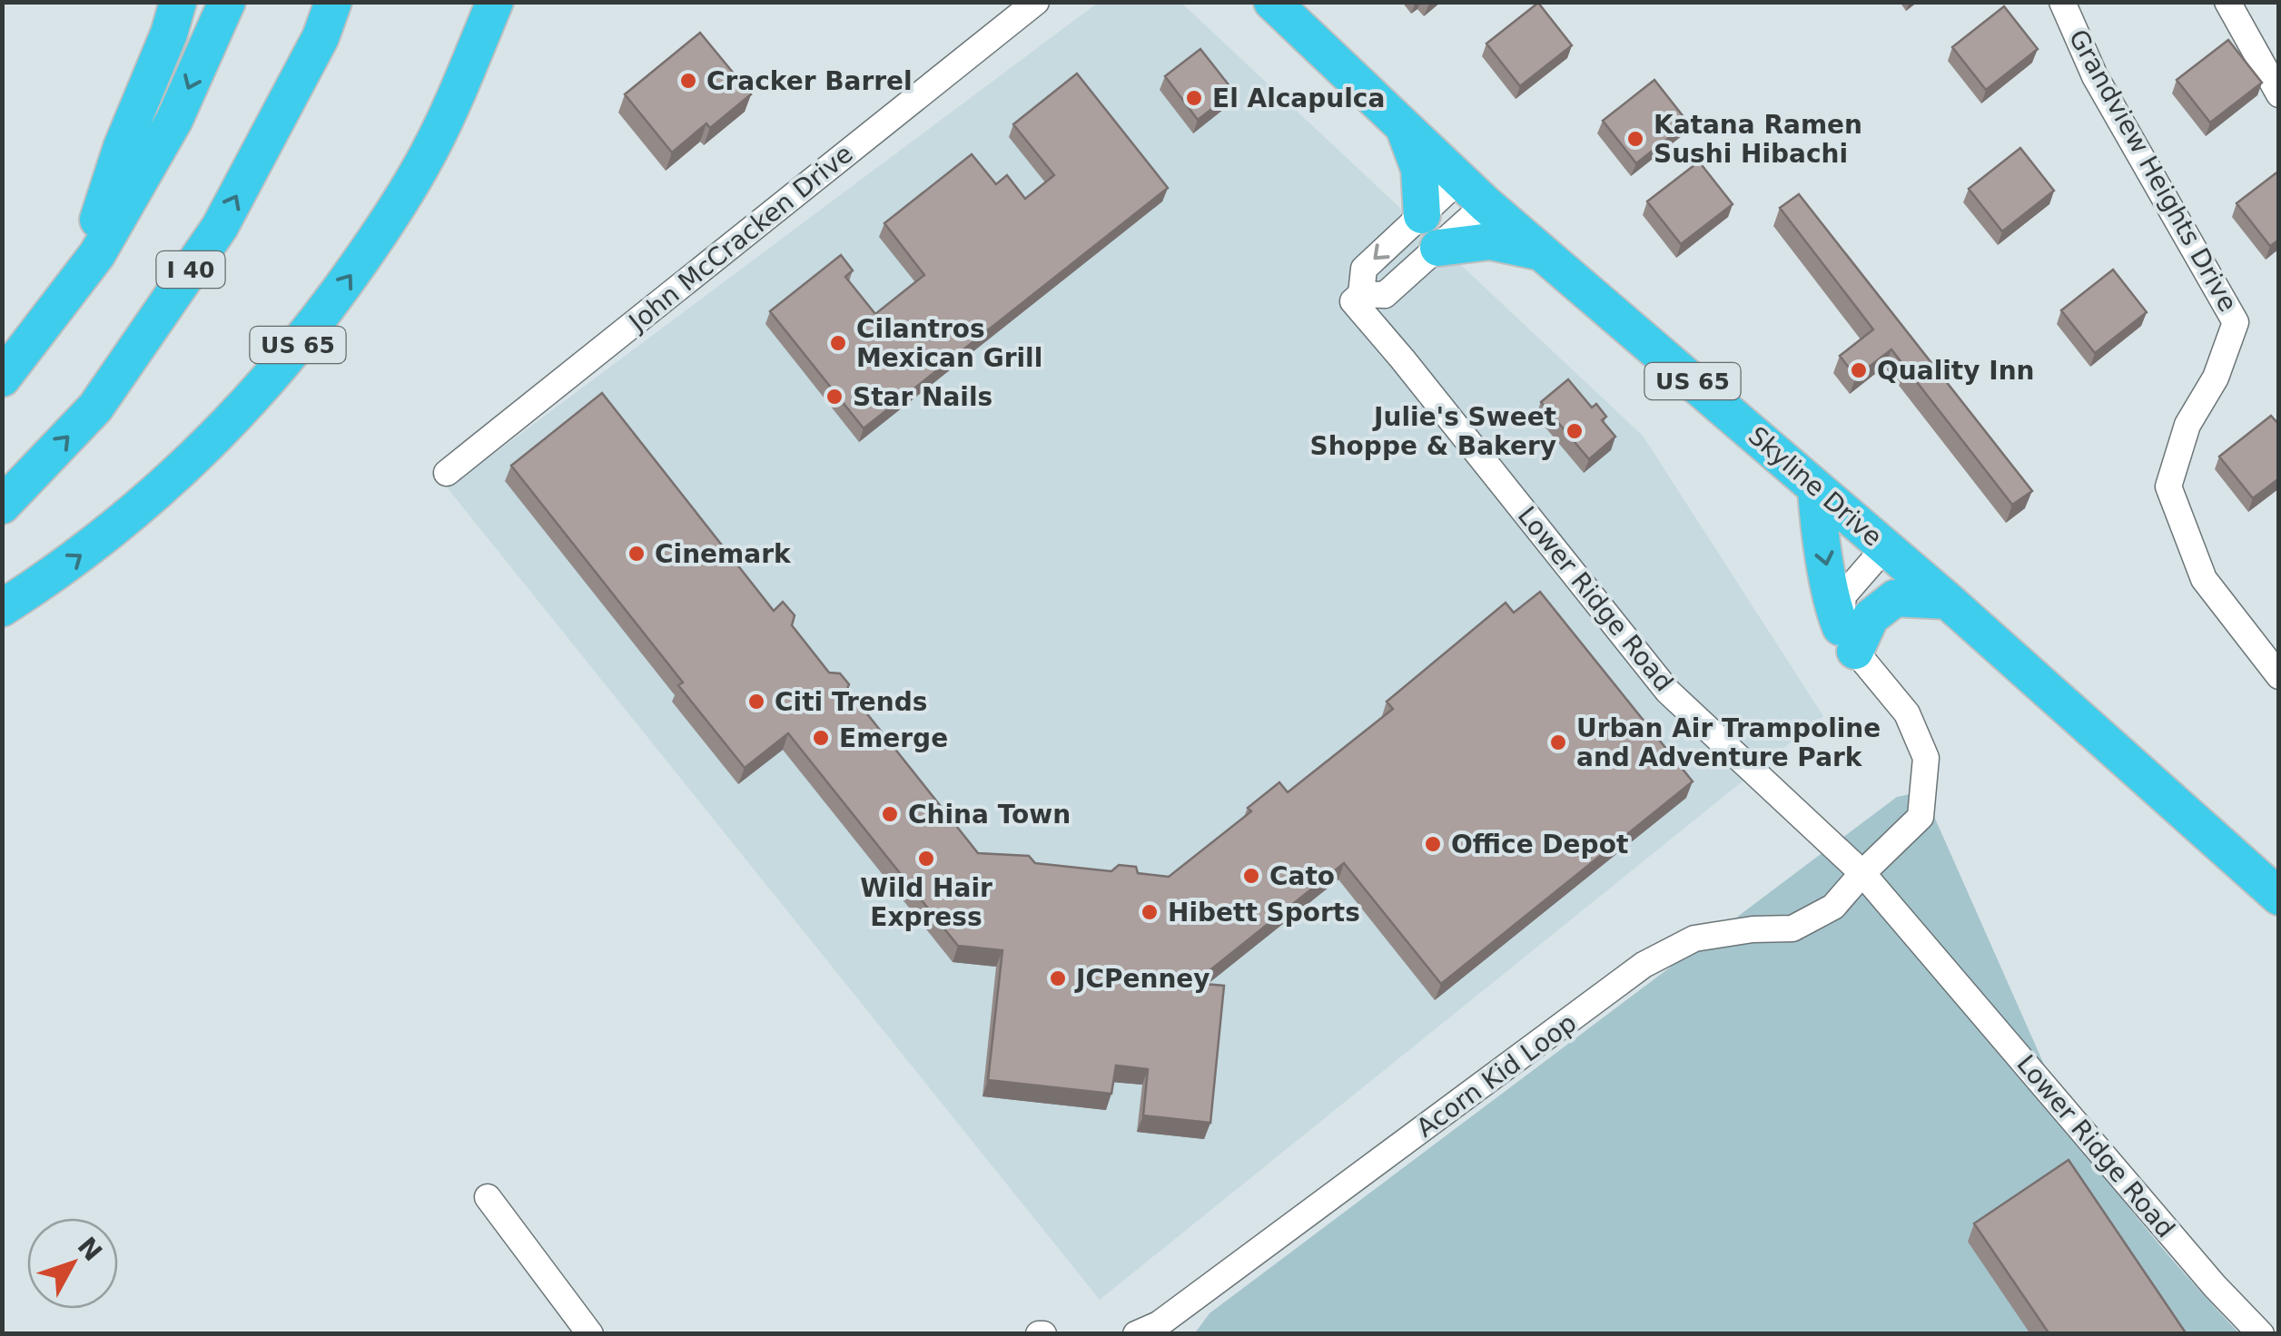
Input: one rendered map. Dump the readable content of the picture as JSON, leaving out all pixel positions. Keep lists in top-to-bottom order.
{
  "streets": {
    "highway": ["I 40", "US 65", "Skyline Drive"],
    "street": [
      "Grandview Heights Drive",
      "John McCracken Drive",
      "Lower Ridge Road",
      "Acorn Kid Loop"
    ]
  },
  "crossings": [
    ["Lower Ridge Road", "Acorn Kid Loop"]
  ],
  "places": [
    "Cracker Barrel",
    "El Alcapulca",
    "Katana Ramen Sushi Hibachi",
    "Cilantros Mexican Grill",
    "Quality Inn",
    "Star Nails",
    "Julie's Sweet Shoppe & Bakery",
    "Cinemark",
    "Citi Trends",
    "Emerge",
    "Urban Air Trampoline and Adventure Park",
    "China Town",
    "Office Depot",
    "Wild Hair Express",
    "Cato",
    "Hibett Sports",
    "JCPenney"
  ],
  "north": "top right"
}
